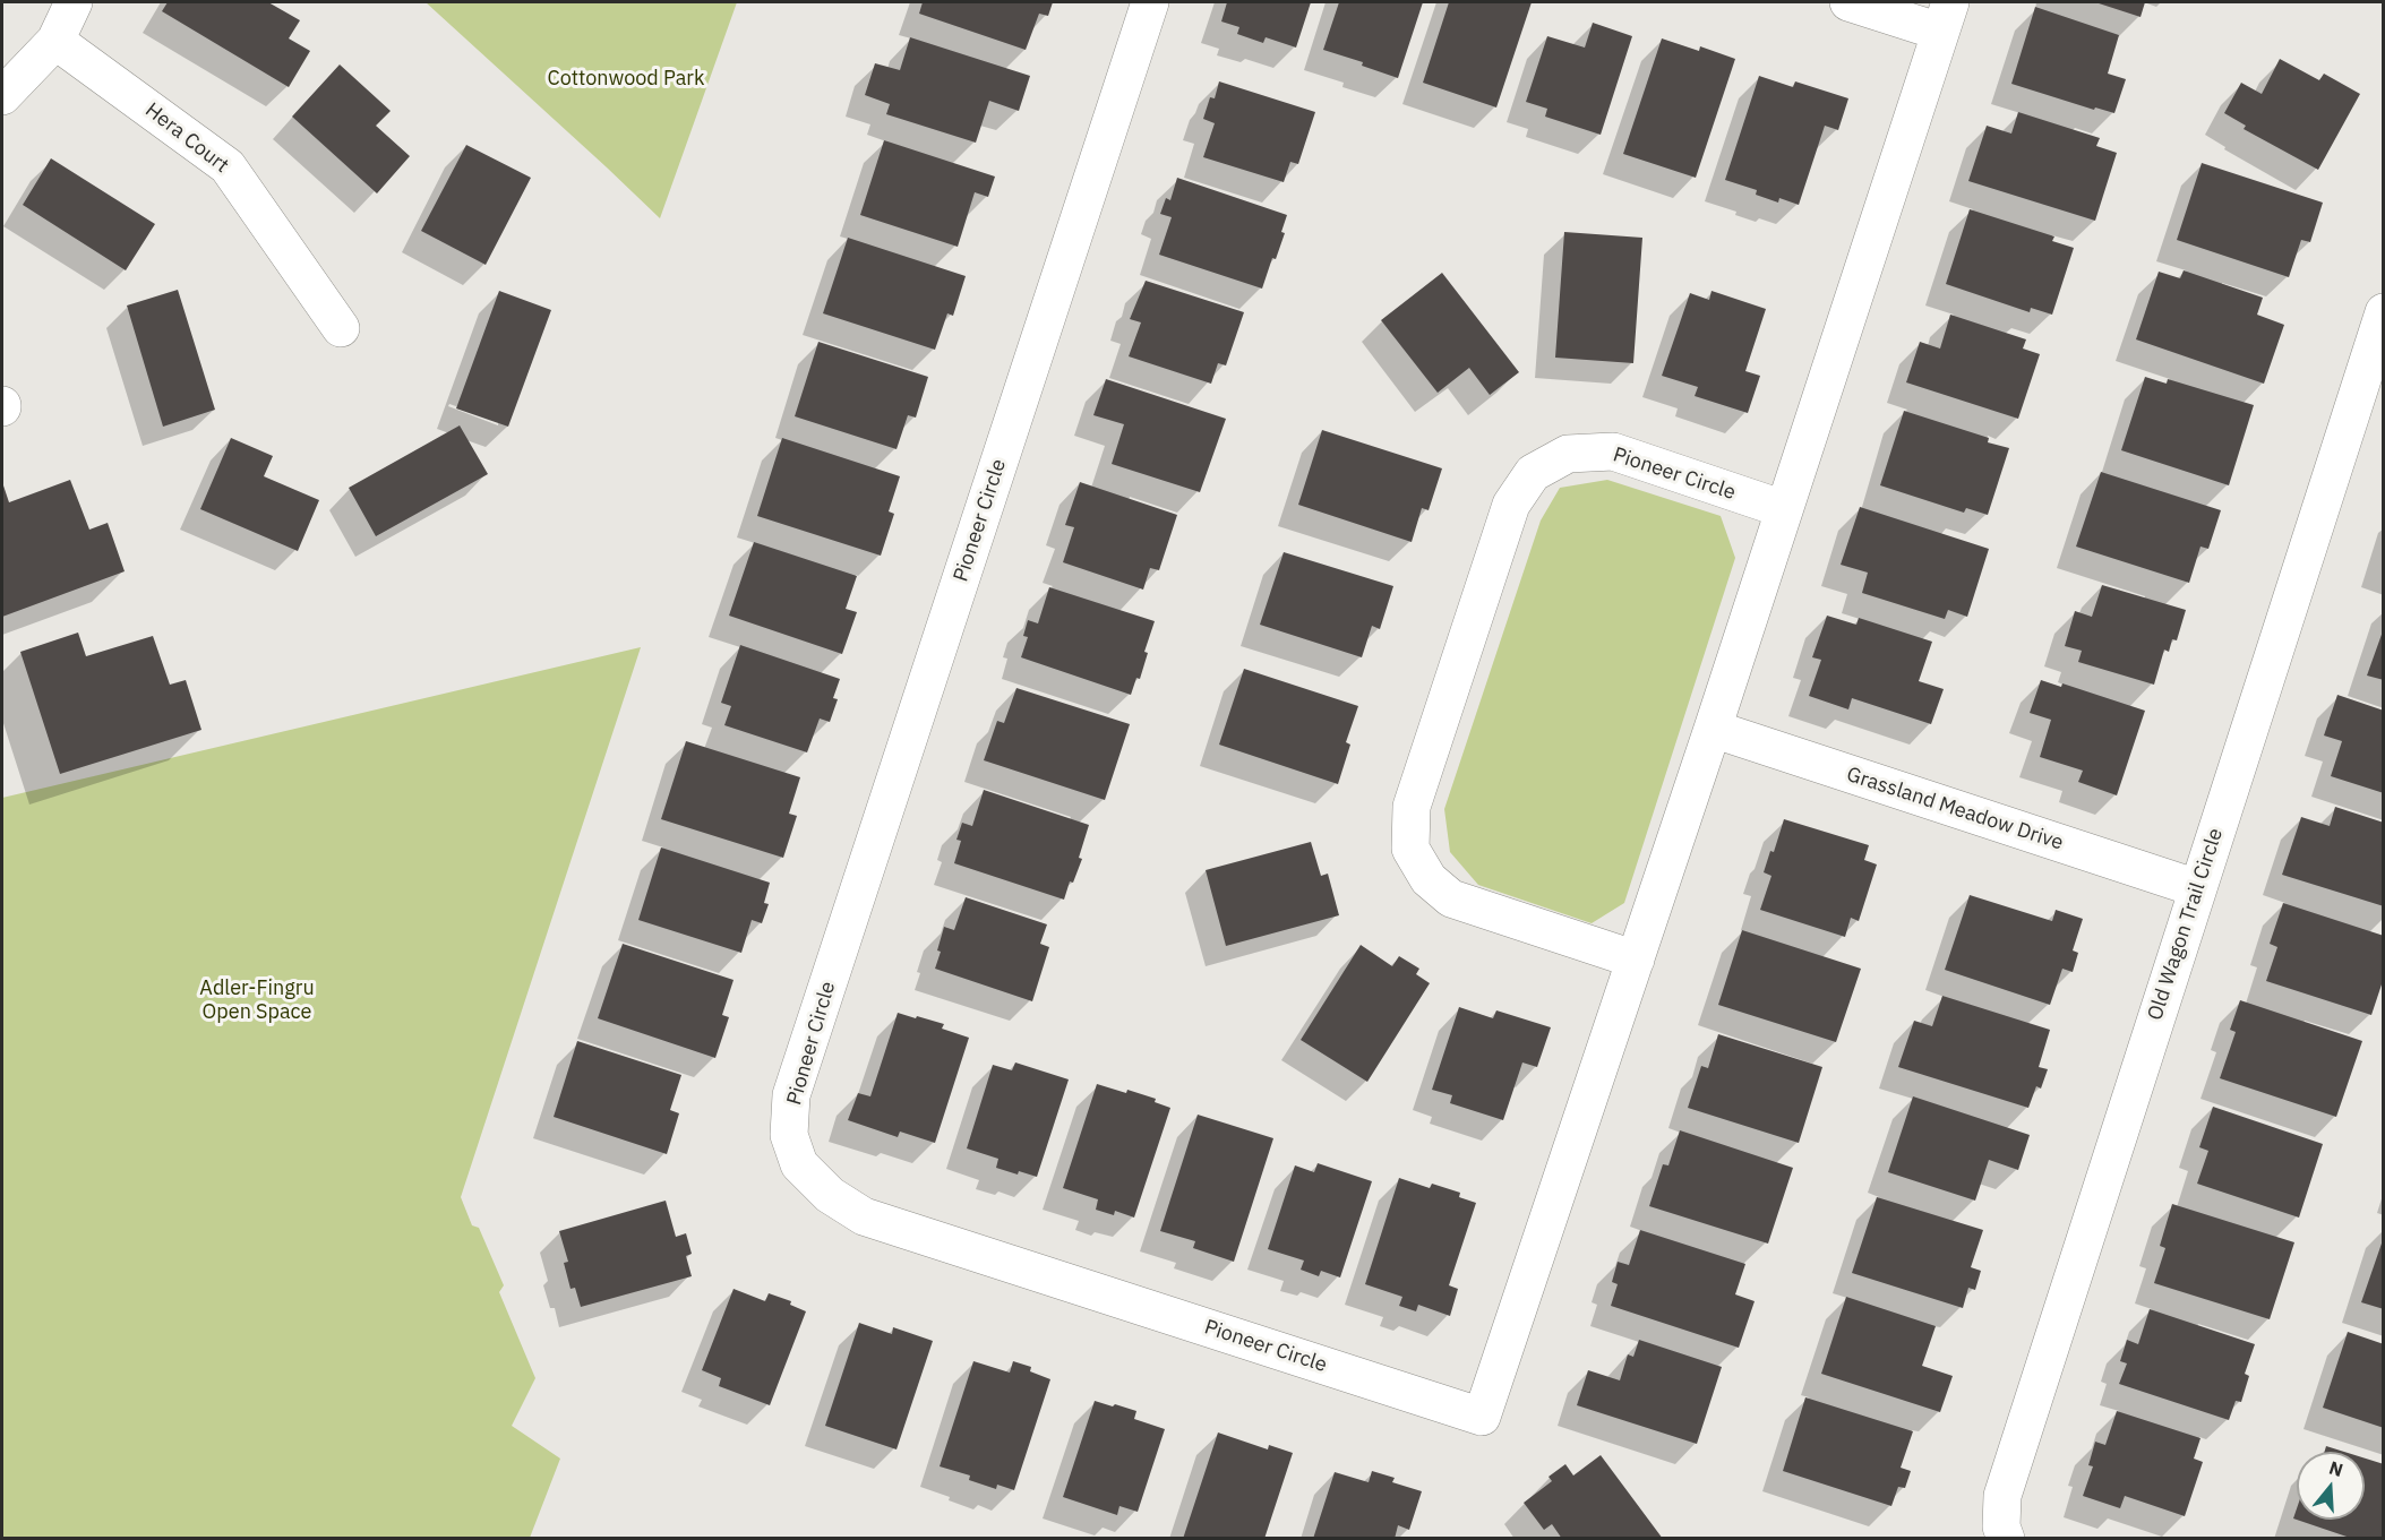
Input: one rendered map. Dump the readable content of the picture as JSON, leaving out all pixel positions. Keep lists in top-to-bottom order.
{
  "streets": {
    "street": [
      "Hera Court",
      "Pioneer Circle",
      "Grassland Meadow Drive",
      "Old Wagon Trail Circle"
    ]
  },
  "crossings": [
    ["Pioneer Circle", "Grassland Meadow Drive"],
    ["Grassland Meadow Drive", "Old Wagon Trail Circle"]
  ],
  "parks": ["Cottonwood Park", "Adler-Fingru Open Space"],
  "north": "top"
}
